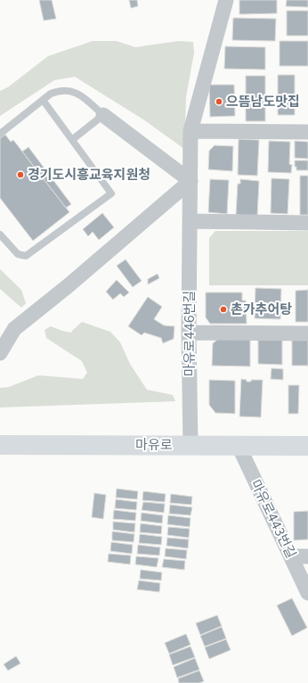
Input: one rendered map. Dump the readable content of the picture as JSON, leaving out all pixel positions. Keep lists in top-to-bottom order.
{
  "streets": {
    "main road": ["마유로"],
    "street": ["마유로446번길", "마유로443번길"]
  },
  "crossings": [
    ["마유로446번길", "마유로"],
    ["마유로", "마유로443번길"]
  ],
  "places": ["으뜸남도맛집", "경기도시흥교육지원청", "촌가추어탕"]
}
